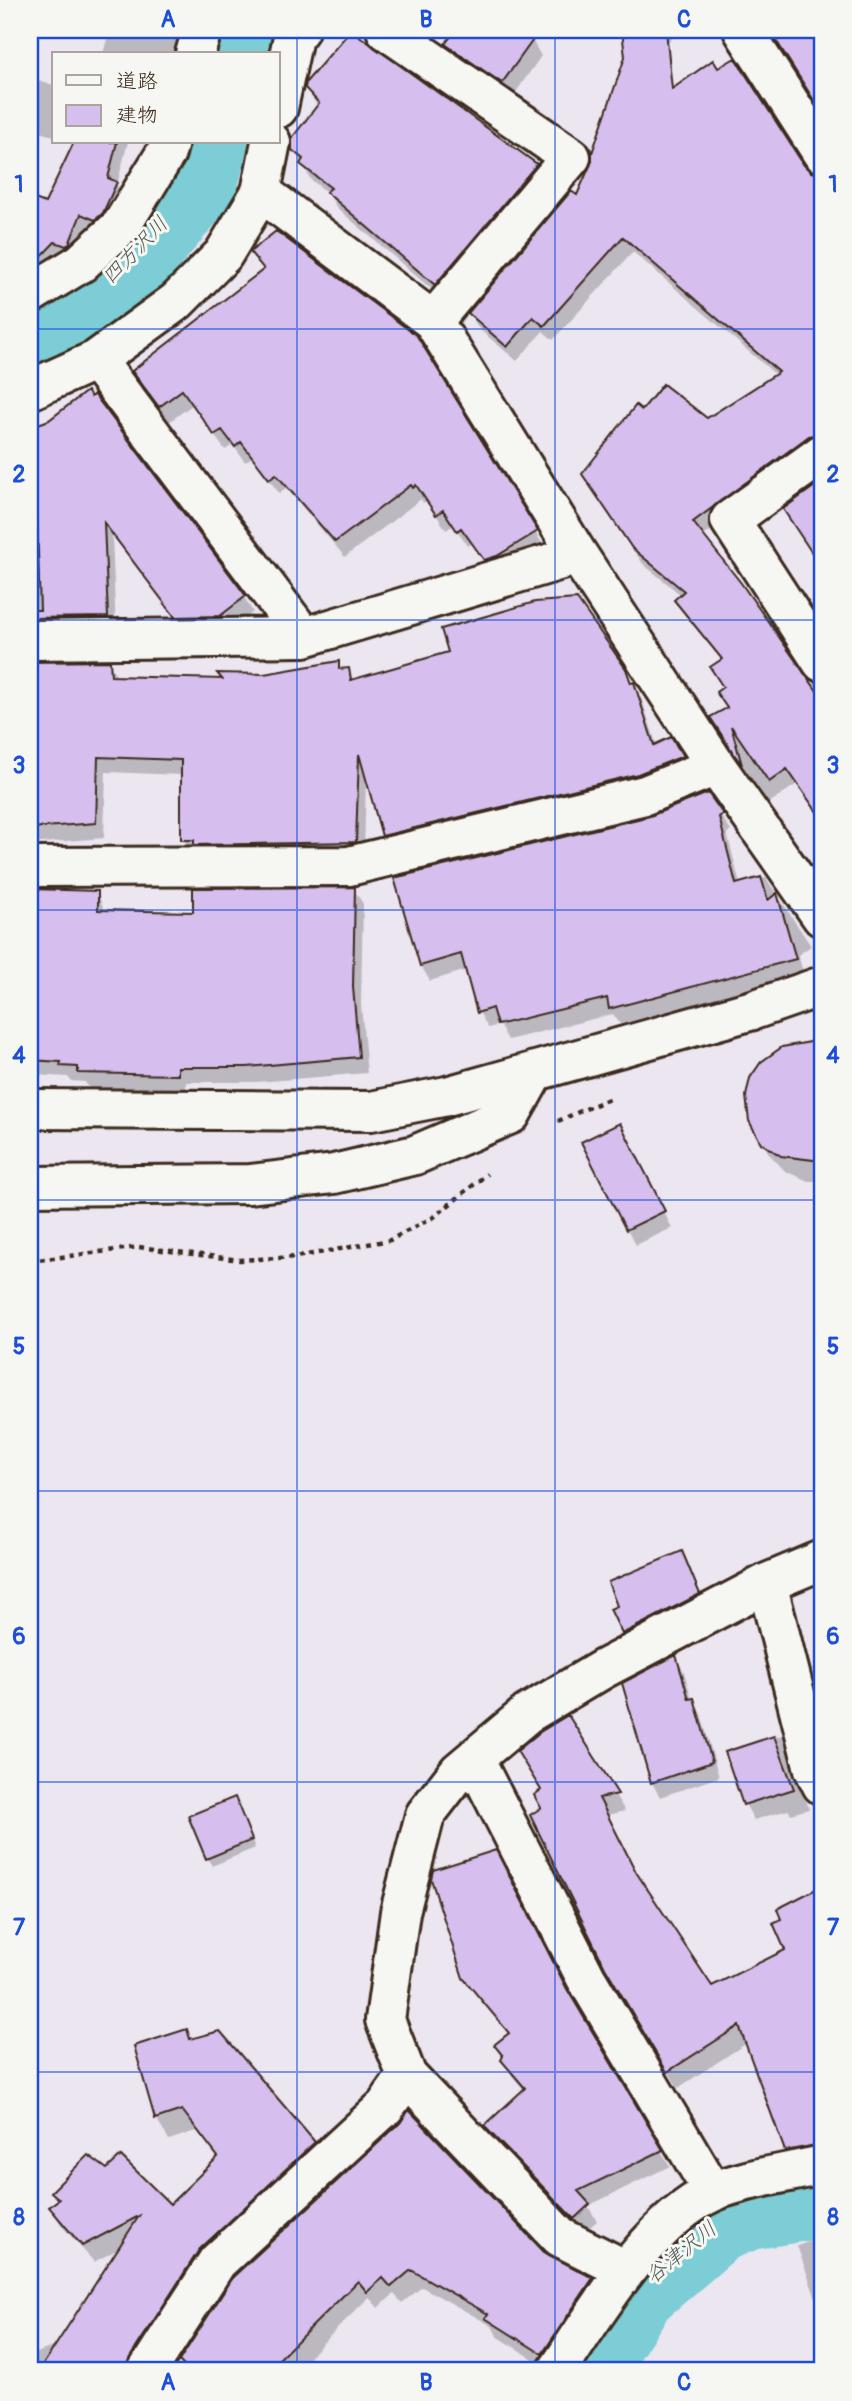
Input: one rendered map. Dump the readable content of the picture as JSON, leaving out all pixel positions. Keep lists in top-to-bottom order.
{
  "water": ["四方沢川", "谷津沢川"],
  "legend": ["道路", "建物"],
  "grid": {
    "columns": ["A", "B", "C"],
    "rows": [
      "1",
      "2",
      "3",
      "4",
      "5",
      "6",
      "7",
      "8"
    ]
  }
}
